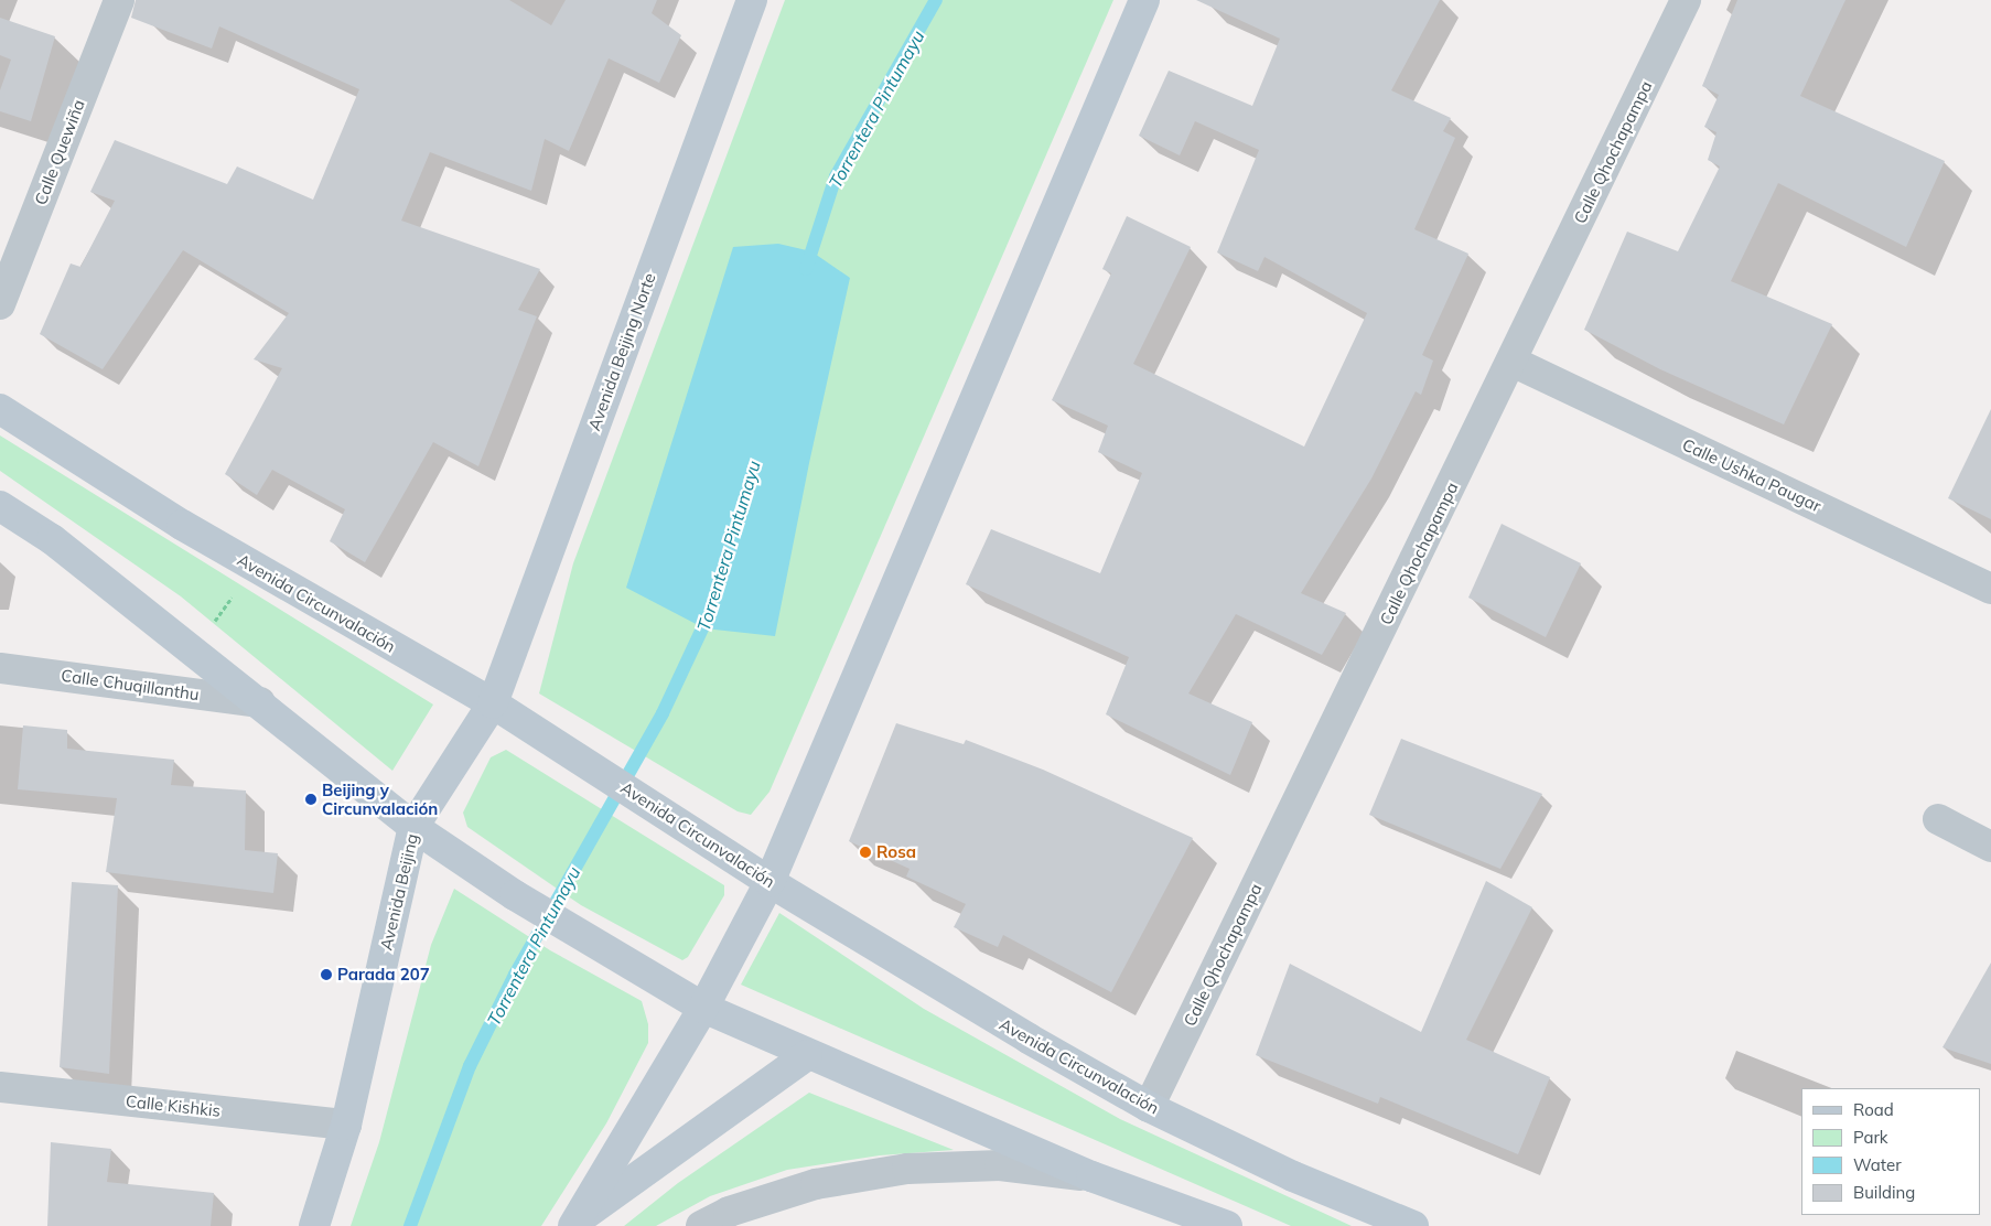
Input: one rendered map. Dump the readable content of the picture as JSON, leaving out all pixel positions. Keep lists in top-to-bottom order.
{
  "streets": {
    "main road": ["Avenida Beijing Norte", "Avenida Circunvalación", "Avenida Beijing"],
    "street": [
      "Calle Quewiña",
      "Calle Qhochapampa",
      "Calle Ushka Paugar",
      "Calle Chuqillanthu",
      "Calle Kishkis"
    ]
  },
  "crossings": [
    ["Calle Qhochapampa", "Calle Ushka Paugar"],
    ["Calle Qhochapampa", "Avenida Circunvalación"],
    ["Avenida Beijing Norte", "Avenida Circunvalación"],
    ["Avenida Beijing Norte", "Avenida Beijing"],
    ["Avenida Circunvalación", "Avenida Beijing"],
    ["Avenida Beijing", "Calle Kishkis"]
  ],
  "water": ["Torrentera Pintumayu"],
  "places": ["Beijing y Circunvalación", "Rosa", "Parada 207"],
  "legend": [
    "Road",
    "Park",
    "Water",
    "Building"
  ]
}
